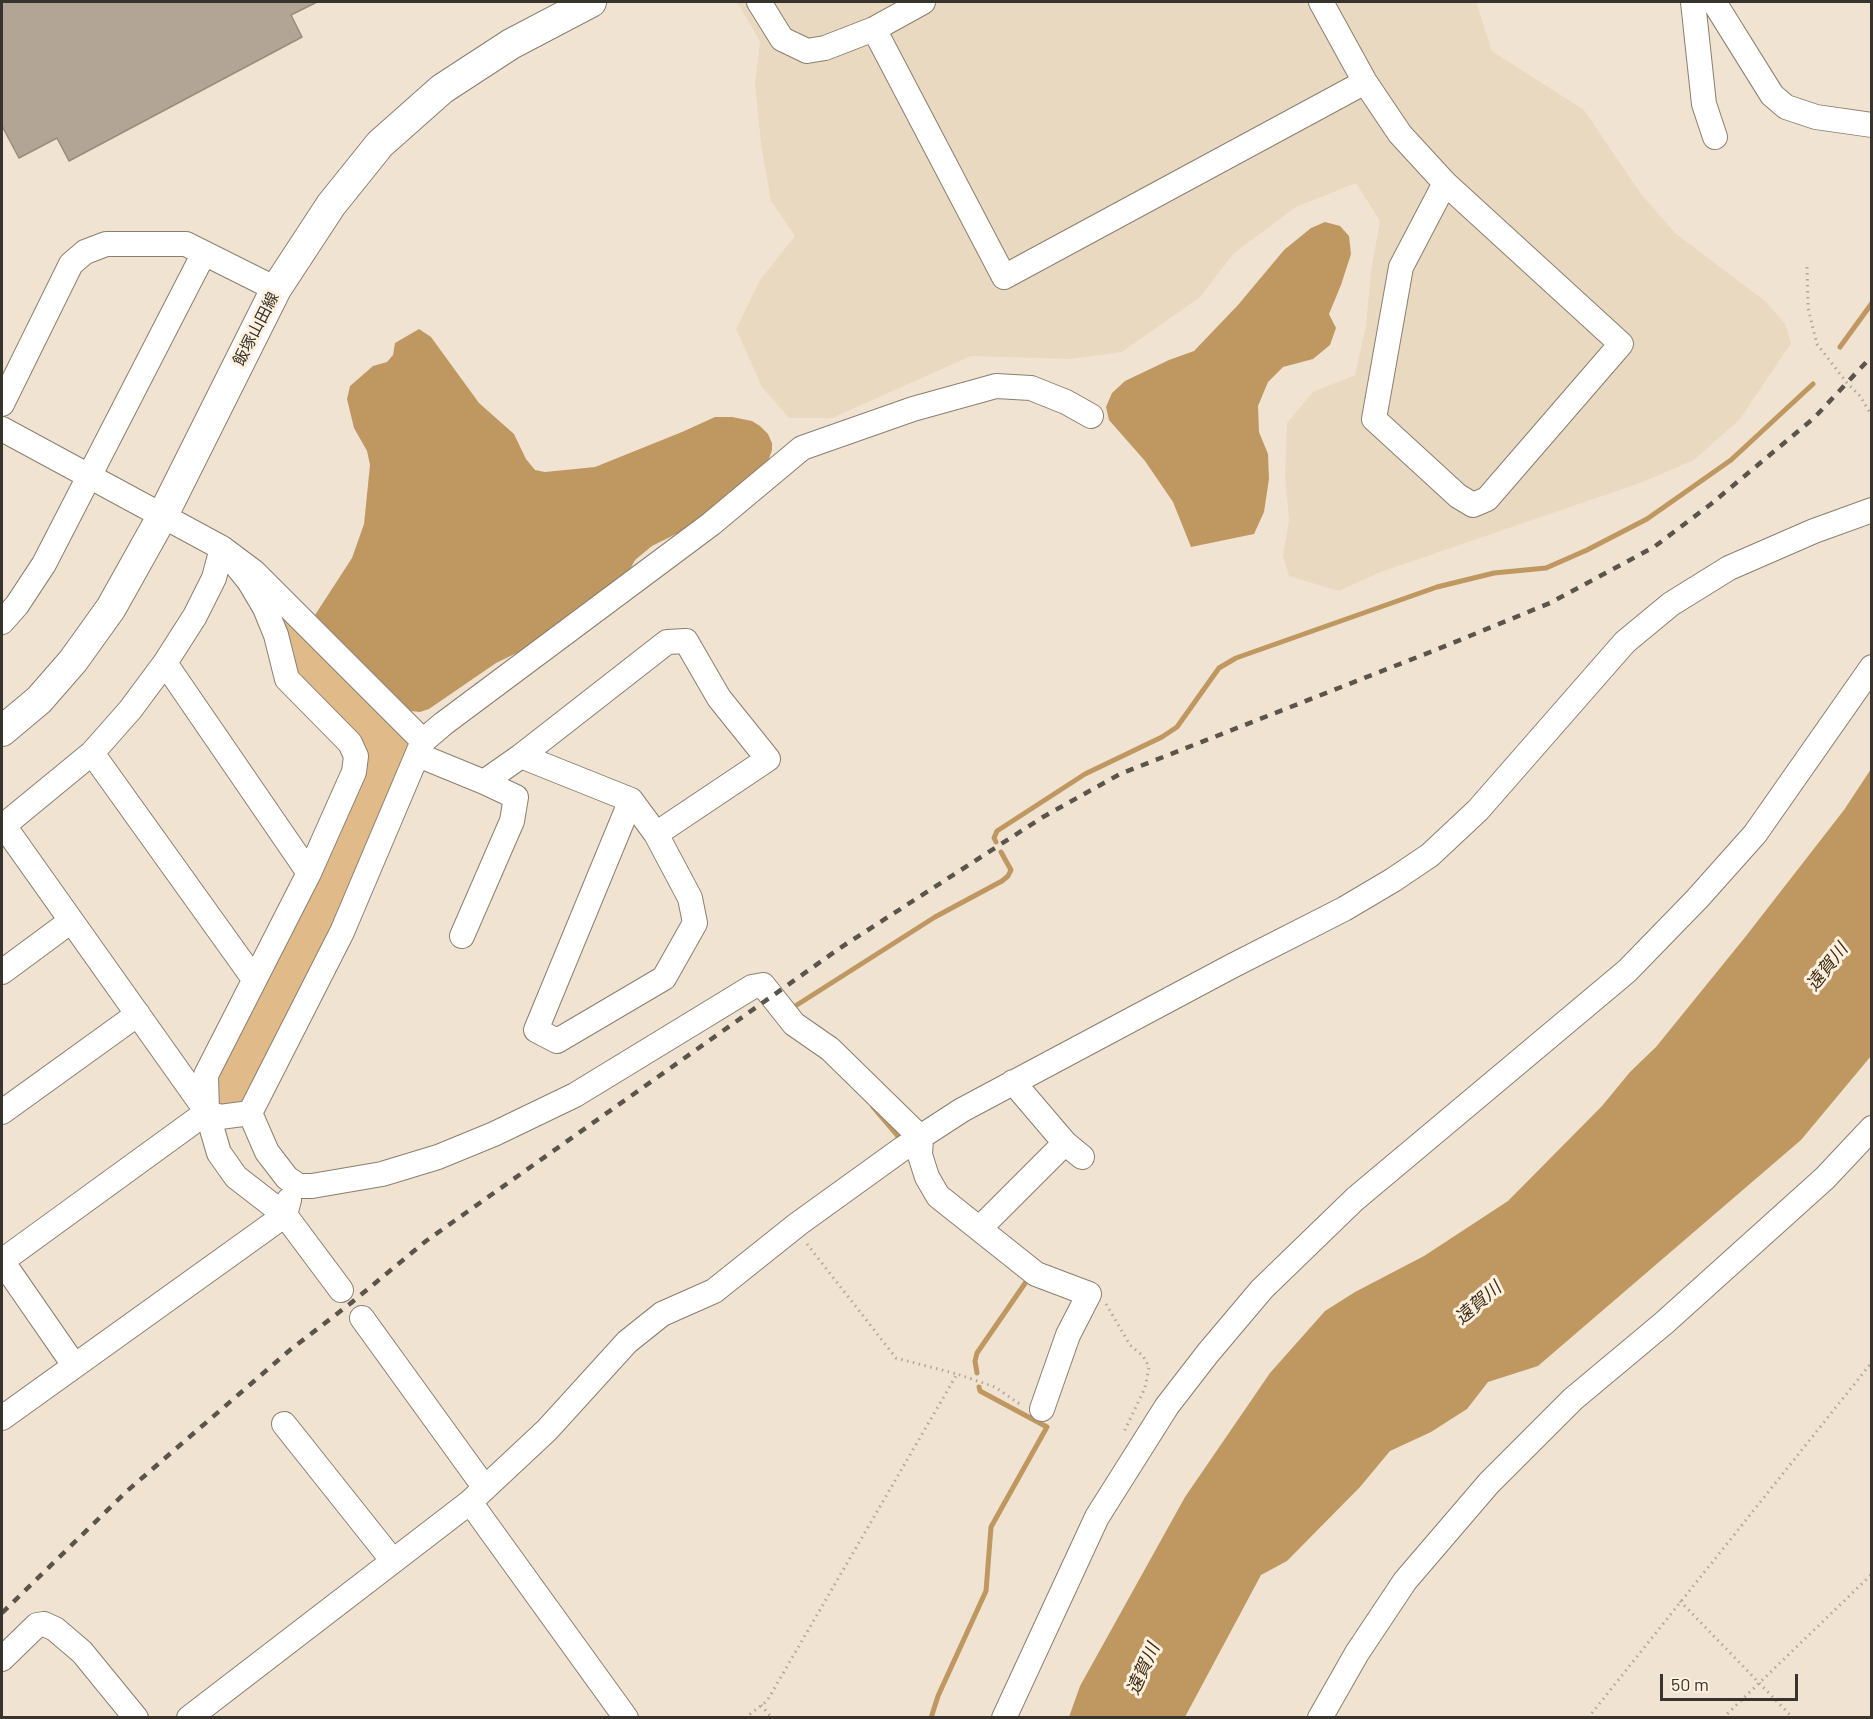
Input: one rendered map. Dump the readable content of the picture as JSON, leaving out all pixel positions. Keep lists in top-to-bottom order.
{
  "streets": {
    "main road": ["飯塚山田線"]
  },
  "water": ["遠賀川"],
  "scale_bar": "50 m"
}
